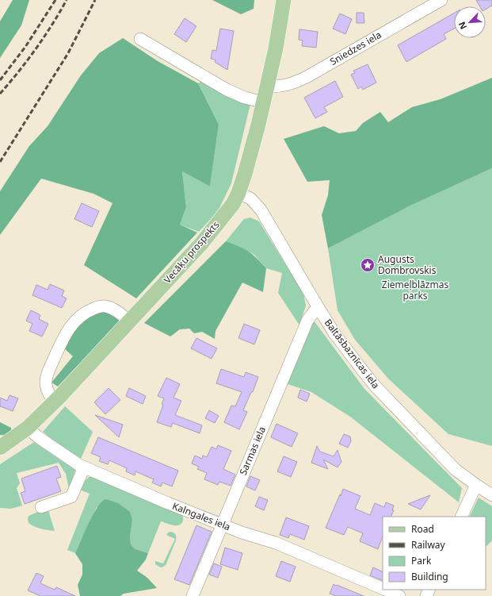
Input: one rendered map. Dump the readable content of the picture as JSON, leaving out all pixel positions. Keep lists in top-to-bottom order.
{
  "streets": {
    "main road": ["Vecāķu prospekts"],
    "street": [
      "Sniedzes iela",
      "Baltāsbaznīcas iela",
      "Sarmas iela",
      "Kalngales iela"
    ]
  },
  "crossings": [
    ["Sniedzes iela", "Vecāķu prospekts"],
    ["Vecāķu prospekts", "Baltāsbaznīcas iela"],
    ["Vecāķu prospekts", "Kalngales iela"],
    ["Baltāsbaznīcas iela", "Sarmas iela"],
    ["Sarmas iela", "Kalngales iela"]
  ],
  "parks": ["Ziemeļblāzmas parks"],
  "places": {
    "place": ["Augusts Dombrovskis"]
  },
  "legend": [
    "Road",
    "Railway",
    "Park",
    "Building"
  ],
  "north": "bottom left"
}
